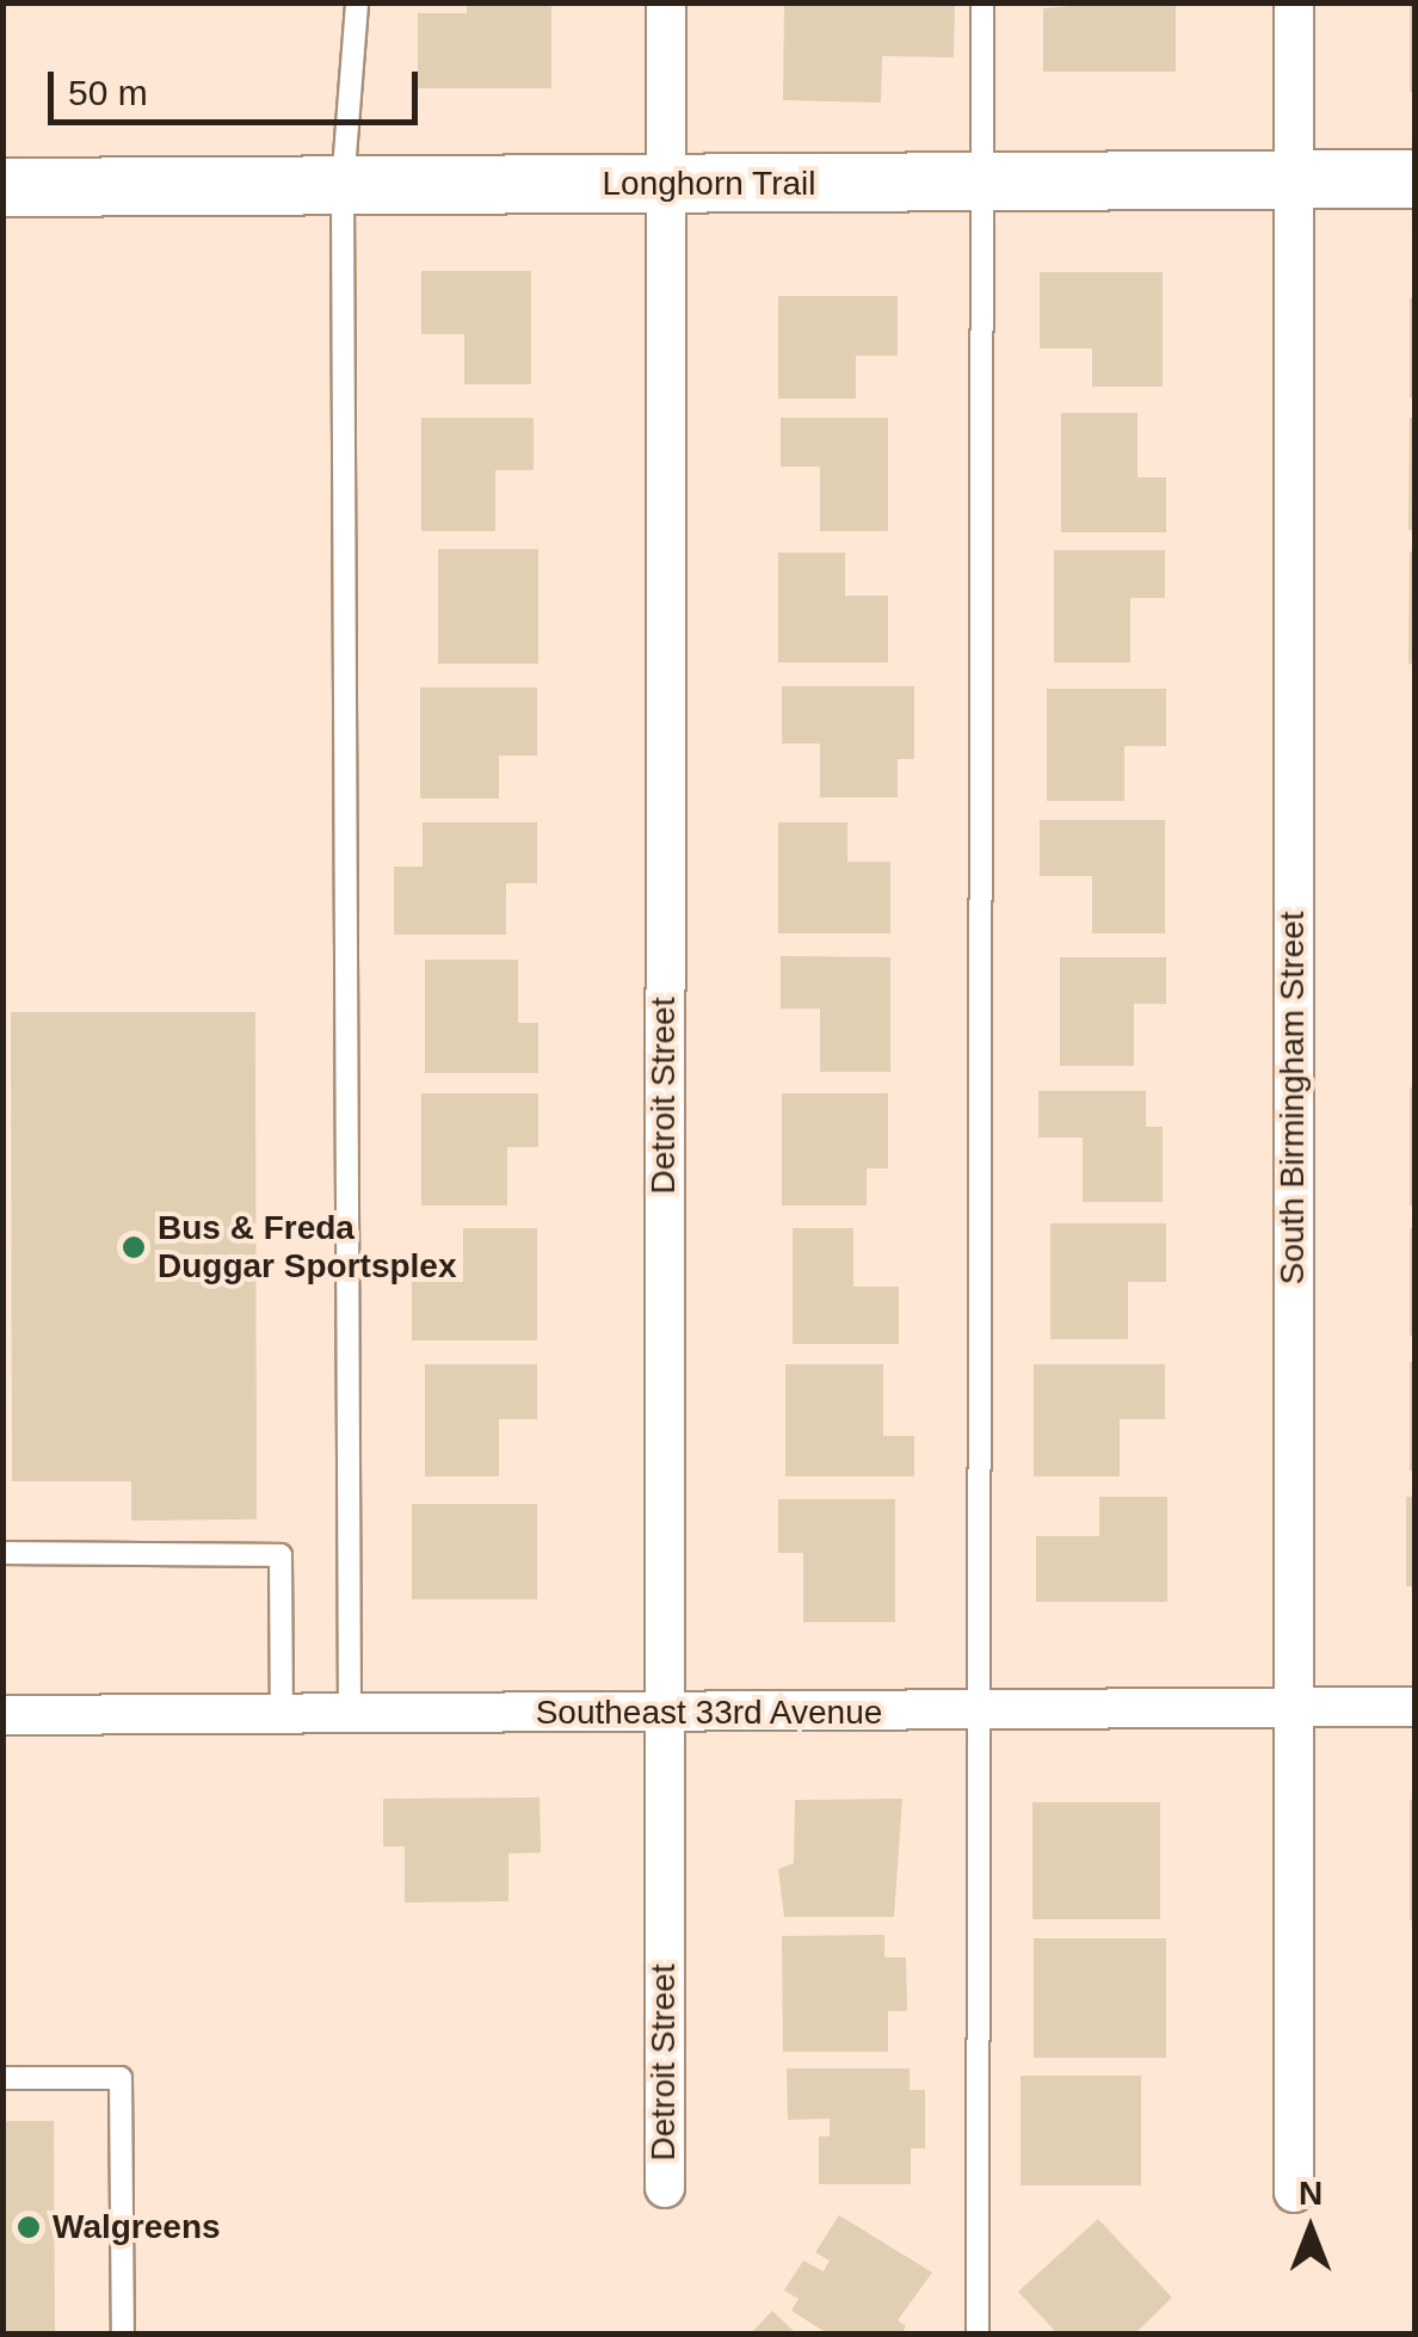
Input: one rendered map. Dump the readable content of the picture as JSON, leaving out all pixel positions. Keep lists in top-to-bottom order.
{
  "streets": {
    "street": [
      "Longhorn Trail",
      "Detroit Street",
      "South Birmingham Street",
      "Southeast 33rd Avenue"
    ]
  },
  "crossings": [
    ["Longhorn Trail", "Detroit Street"],
    ["Longhorn Trail", "South Birmingham Street"],
    ["Detroit Street", "Southeast 33rd Avenue"],
    ["South Birmingham Street", "Southeast 33rd Avenue"]
  ],
  "places": ["Bus & Freda Duggar Sportsplex", "Walgreens"],
  "scale_bar": "50 m",
  "north": "top"
}
